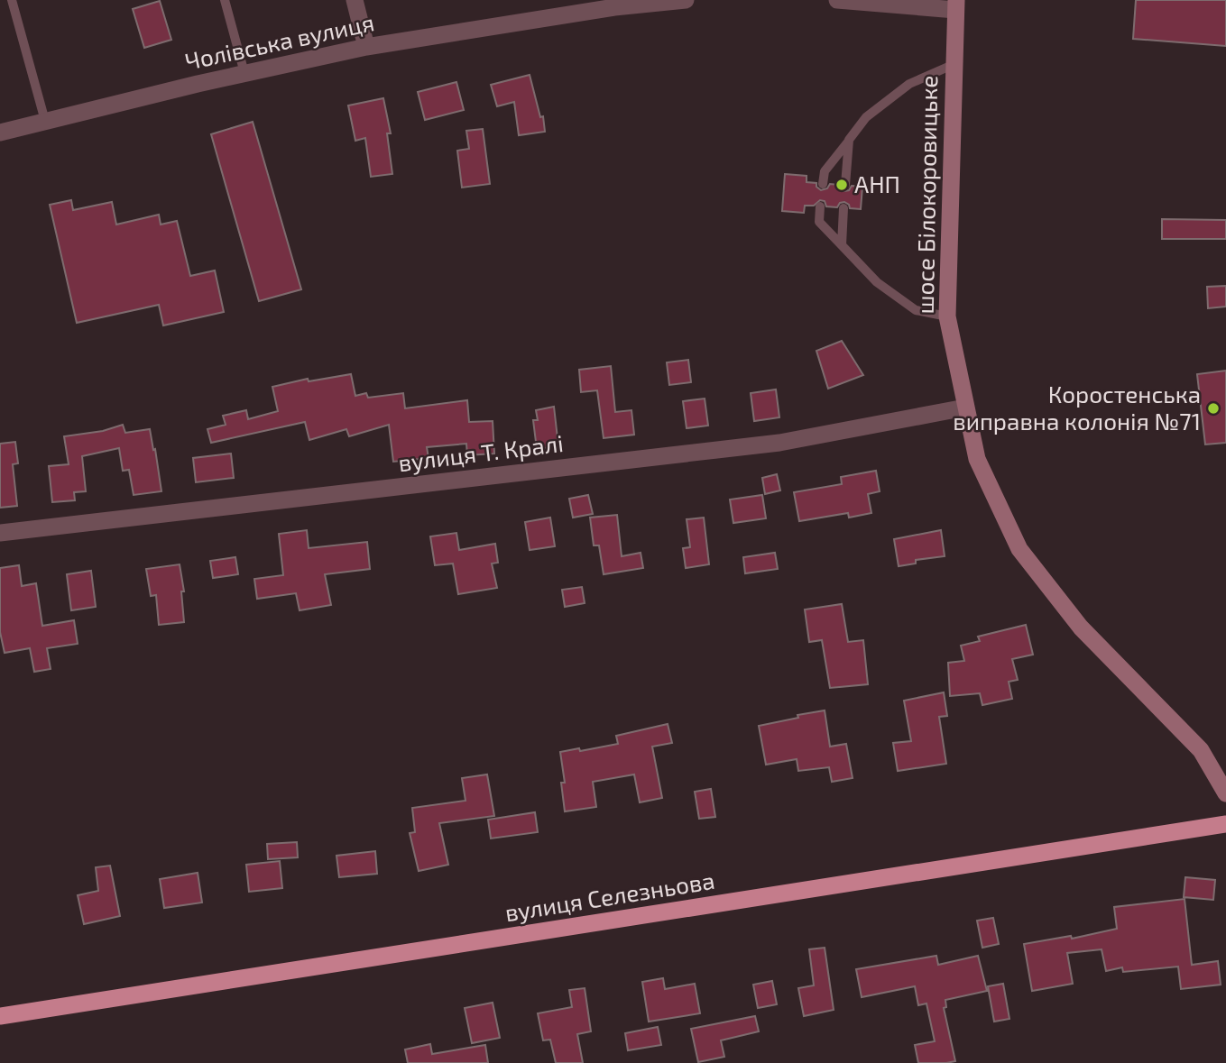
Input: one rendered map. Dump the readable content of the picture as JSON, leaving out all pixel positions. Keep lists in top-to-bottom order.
{
  "streets": {
    "highway": ["вулиця Селезньова"],
    "main road": ["шосе Білокоровицьке"],
    "street": ["Чолівська вулиця", "вулиця Т. Кралі"]
  },
  "crossings": [
    ["шосе Білокоровицьке", "вулиця Т. Кралі"]
  ],
  "places": ["АНП", "Коростенська виправна колонія №71"]
}
